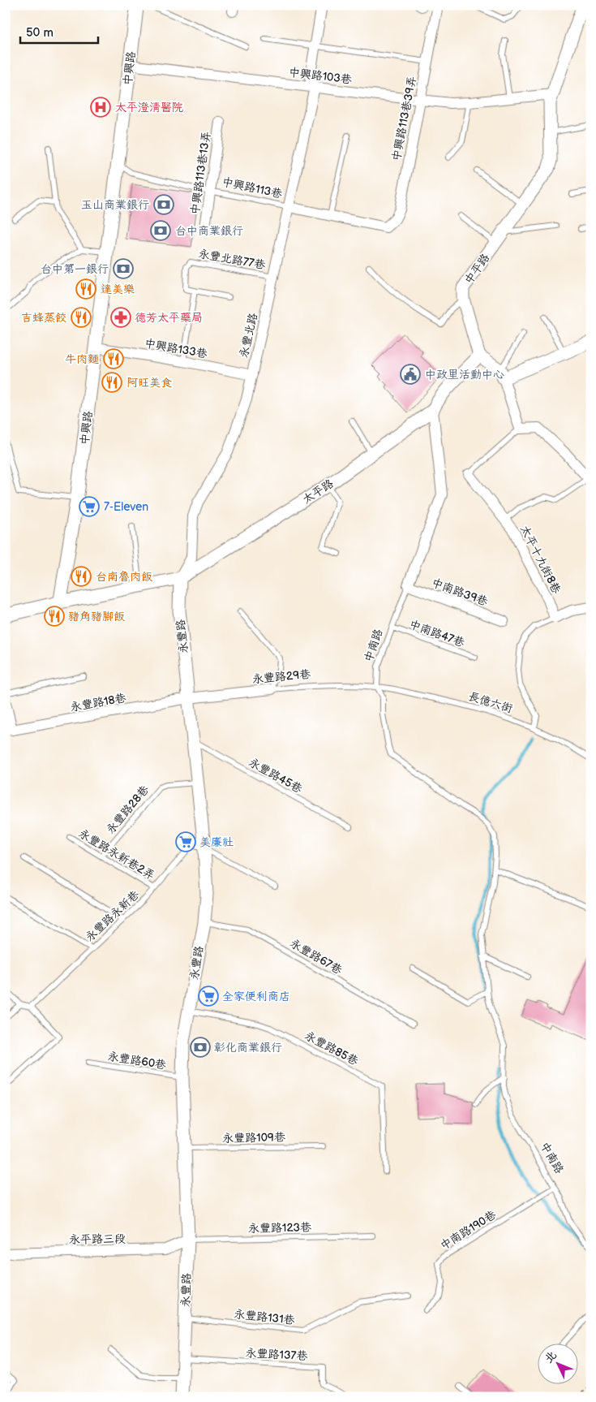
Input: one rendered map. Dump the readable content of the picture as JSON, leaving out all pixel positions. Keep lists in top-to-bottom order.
{
  "streets": {
    "main road": ["中興路", "太平路"],
    "street": [
      "中興路103巷",
      "中興路113巷39弄",
      "中興路113巷13弄",
      "中興路113巷",
      "中平路",
      "永豐北路",
      "中興路133巷",
      "太平十九街8巷",
      "中南路39巷",
      "永豐路",
      "中南路",
      "永豐路29巷",
      "永豐路18巷",
      "永平路三段"
    ],
    "lane": [
      "永豐北路77巷",
      "中南路47巷",
      "長億六街",
      "永豐路45巷",
      "永豐路28巷",
      "永豐路永新巷2弄",
      "永豐路永新巷",
      "永豐路67巷",
      "永豐路85巷",
      "永豐路60巷",
      "永豐路109巷",
      "永豐路123巷",
      "中南路190巷",
      "永豐路131巷",
      "永豐路137巷"
    ]
  },
  "crossings": [
    ["中興路", "中興路103巷"],
    ["中興路", "中興路113巷"],
    ["中興路", "中興路133巷"],
    ["中興路", "太平路"],
    ["中興路103巷", "中興路113巷39弄"],
    ["中興路103巷", "中平路"],
    ["中興路103巷", "永豐北路"],
    ["中興路113巷39弄", "中興路113巷"],
    ["中興路113巷13弄", "中興路113巷"],
    ["中興路113巷", "永豐北路"],
    ["永豐北路77巷", "永豐北路"],
    ["中平路", "太平路"],
    ["永豐北路", "中興路133巷"],
    ["永豐北路", "太平路"],
    ["永豐北路", "永豐路"],
    ["太平路", "永豐路"],
    ["太平路", "中南路"],
    ["中南路39巷", "中南路"],
    ["中南路47巷", "中南路"],
    ["永豐路", "永豐路29巷"],
    ["永豐路", "永豐路18巷"],
    ["永豐路", "永豐路45巷"],
    ["永豐路", "永豐路28巷"],
    ["永豐路", "永豐路永新巷"],
    ["永豐路", "永豐路67巷"],
    ["永豐路", "永豐路85巷"],
    ["永豐路", "永豐路60巷"],
    ["永豐路", "永豐路109巷"],
    ["永豐路", "永豐路123巷"],
    ["永豐路", "永平路三段"],
    ["永豐路", "永豐路131巷"],
    ["永豐路", "永豐路137巷"],
    ["中南路", "永豐路29巷"],
    ["中南路", "長億六街"],
    ["中南路", "中南路190巷"],
    ["永豐路29巷", "永豐路18巷"],
    ["永豐路29巷", "長億六街"],
    ["永豐路28巷", "永豐路永新巷2弄"],
    ["永豐路永新巷2弄", "永豐路永新巷"],
    ["永豐路123巷", "永平路三段"]
  ],
  "places": {
    "hospital": ["太平澄清醫院"],
    "bank": [
      "玉山商業銀行",
      "台中商業銀行",
      "台中第一銀行",
      "彰化商業銀行"
    ],
    "restaurant": [
      "達美樂",
      "吉蜂蒸餃",
      "牛肉麵",
      "阿旺美食",
      "台南魯肉飯",
      "豬角豬腳飯"
    ],
    "pharmacy": ["德芳太平藥局"],
    "public building": ["中政里活動中心"],
    "supermarket": ["7-Eleven", "美廉社", "全家便利商店"]
  },
  "scale_bar": "50 m",
  "north": "top left"
}
